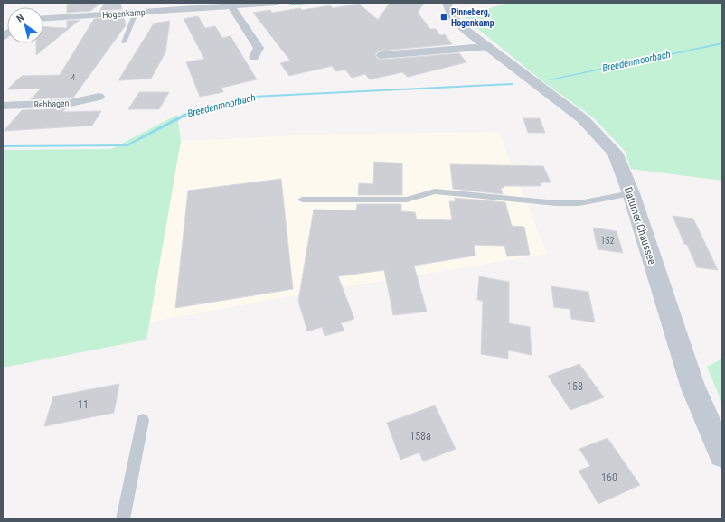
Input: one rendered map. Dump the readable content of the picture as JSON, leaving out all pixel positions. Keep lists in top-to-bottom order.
{
  "streets": {
    "street": ["Hogenkamp", "Rehhagen", "Datumer Chaussee"]
  },
  "water": ["Breedenmoorbach"],
  "places": {
    "transit": ["Pinneberg, Hogenkamp"]
  },
  "house_numbers": [
    "4",
    "152",
    "158",
    "11",
    "158a",
    "160"
  ],
  "north": "top left"
}
